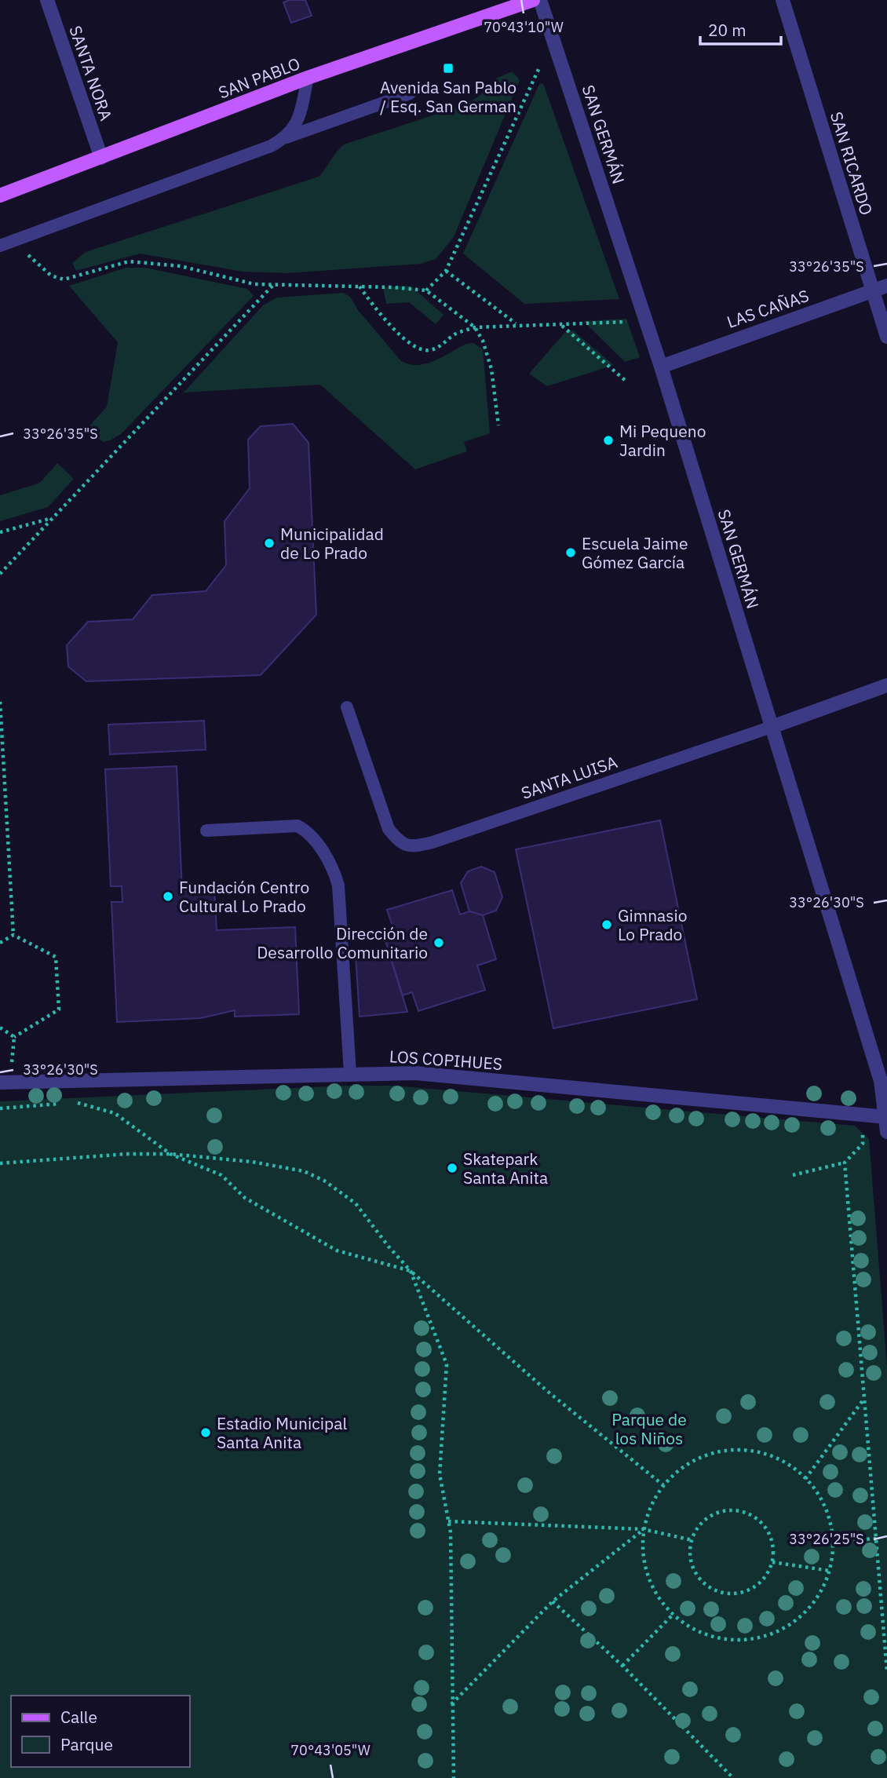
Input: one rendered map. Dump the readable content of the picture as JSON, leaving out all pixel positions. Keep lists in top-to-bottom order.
{
  "streets": {
    "main road": ["SAN PABLO"],
    "street": [
      "SANTA NORA",
      "SAN GERMÁN",
      "SAN RICARDO",
      "LAS CAÑAS",
      "SANTA LUISA",
      "LOS COPIHUES"
    ]
  },
  "crossings": [
    ["SANTA NORA", "SAN PABLO"],
    ["SAN GERMÁN", "LAS CAÑAS"],
    ["SAN GERMÁN", "SANTA LUISA"],
    ["SAN GERMÁN", "LOS COPIHUES"],
    ["SAN RICARDO", "LAS CAÑAS"]
  ],
  "parks": ["Parque de los Niños"],
  "places": {
    "transit": ["Avenida San Pablo / Esq. San German"],
    "other": [
      "Mi Pequeno Jardin",
      "Municipalidad de Lo Prado",
      "Escuela Jaime Gómez García",
      "Fundación Centro Cultural Lo Prado",
      "Gimnasio Lo Prado",
      "Dirección de Desarrollo Comunitario",
      "Skatepark Santa Anita",
      "Estadio Municipal Santa Anita"
    ]
  },
  "legend": ["Calle", "Parque"],
  "scale_bar": "20 m",
  "coordinates": [
    "70°43'10\"W",
    "33°26'35\"S",
    "33°26'30\"S",
    "33°26'25\"S",
    "70°43'05\"W"
  ]
}
